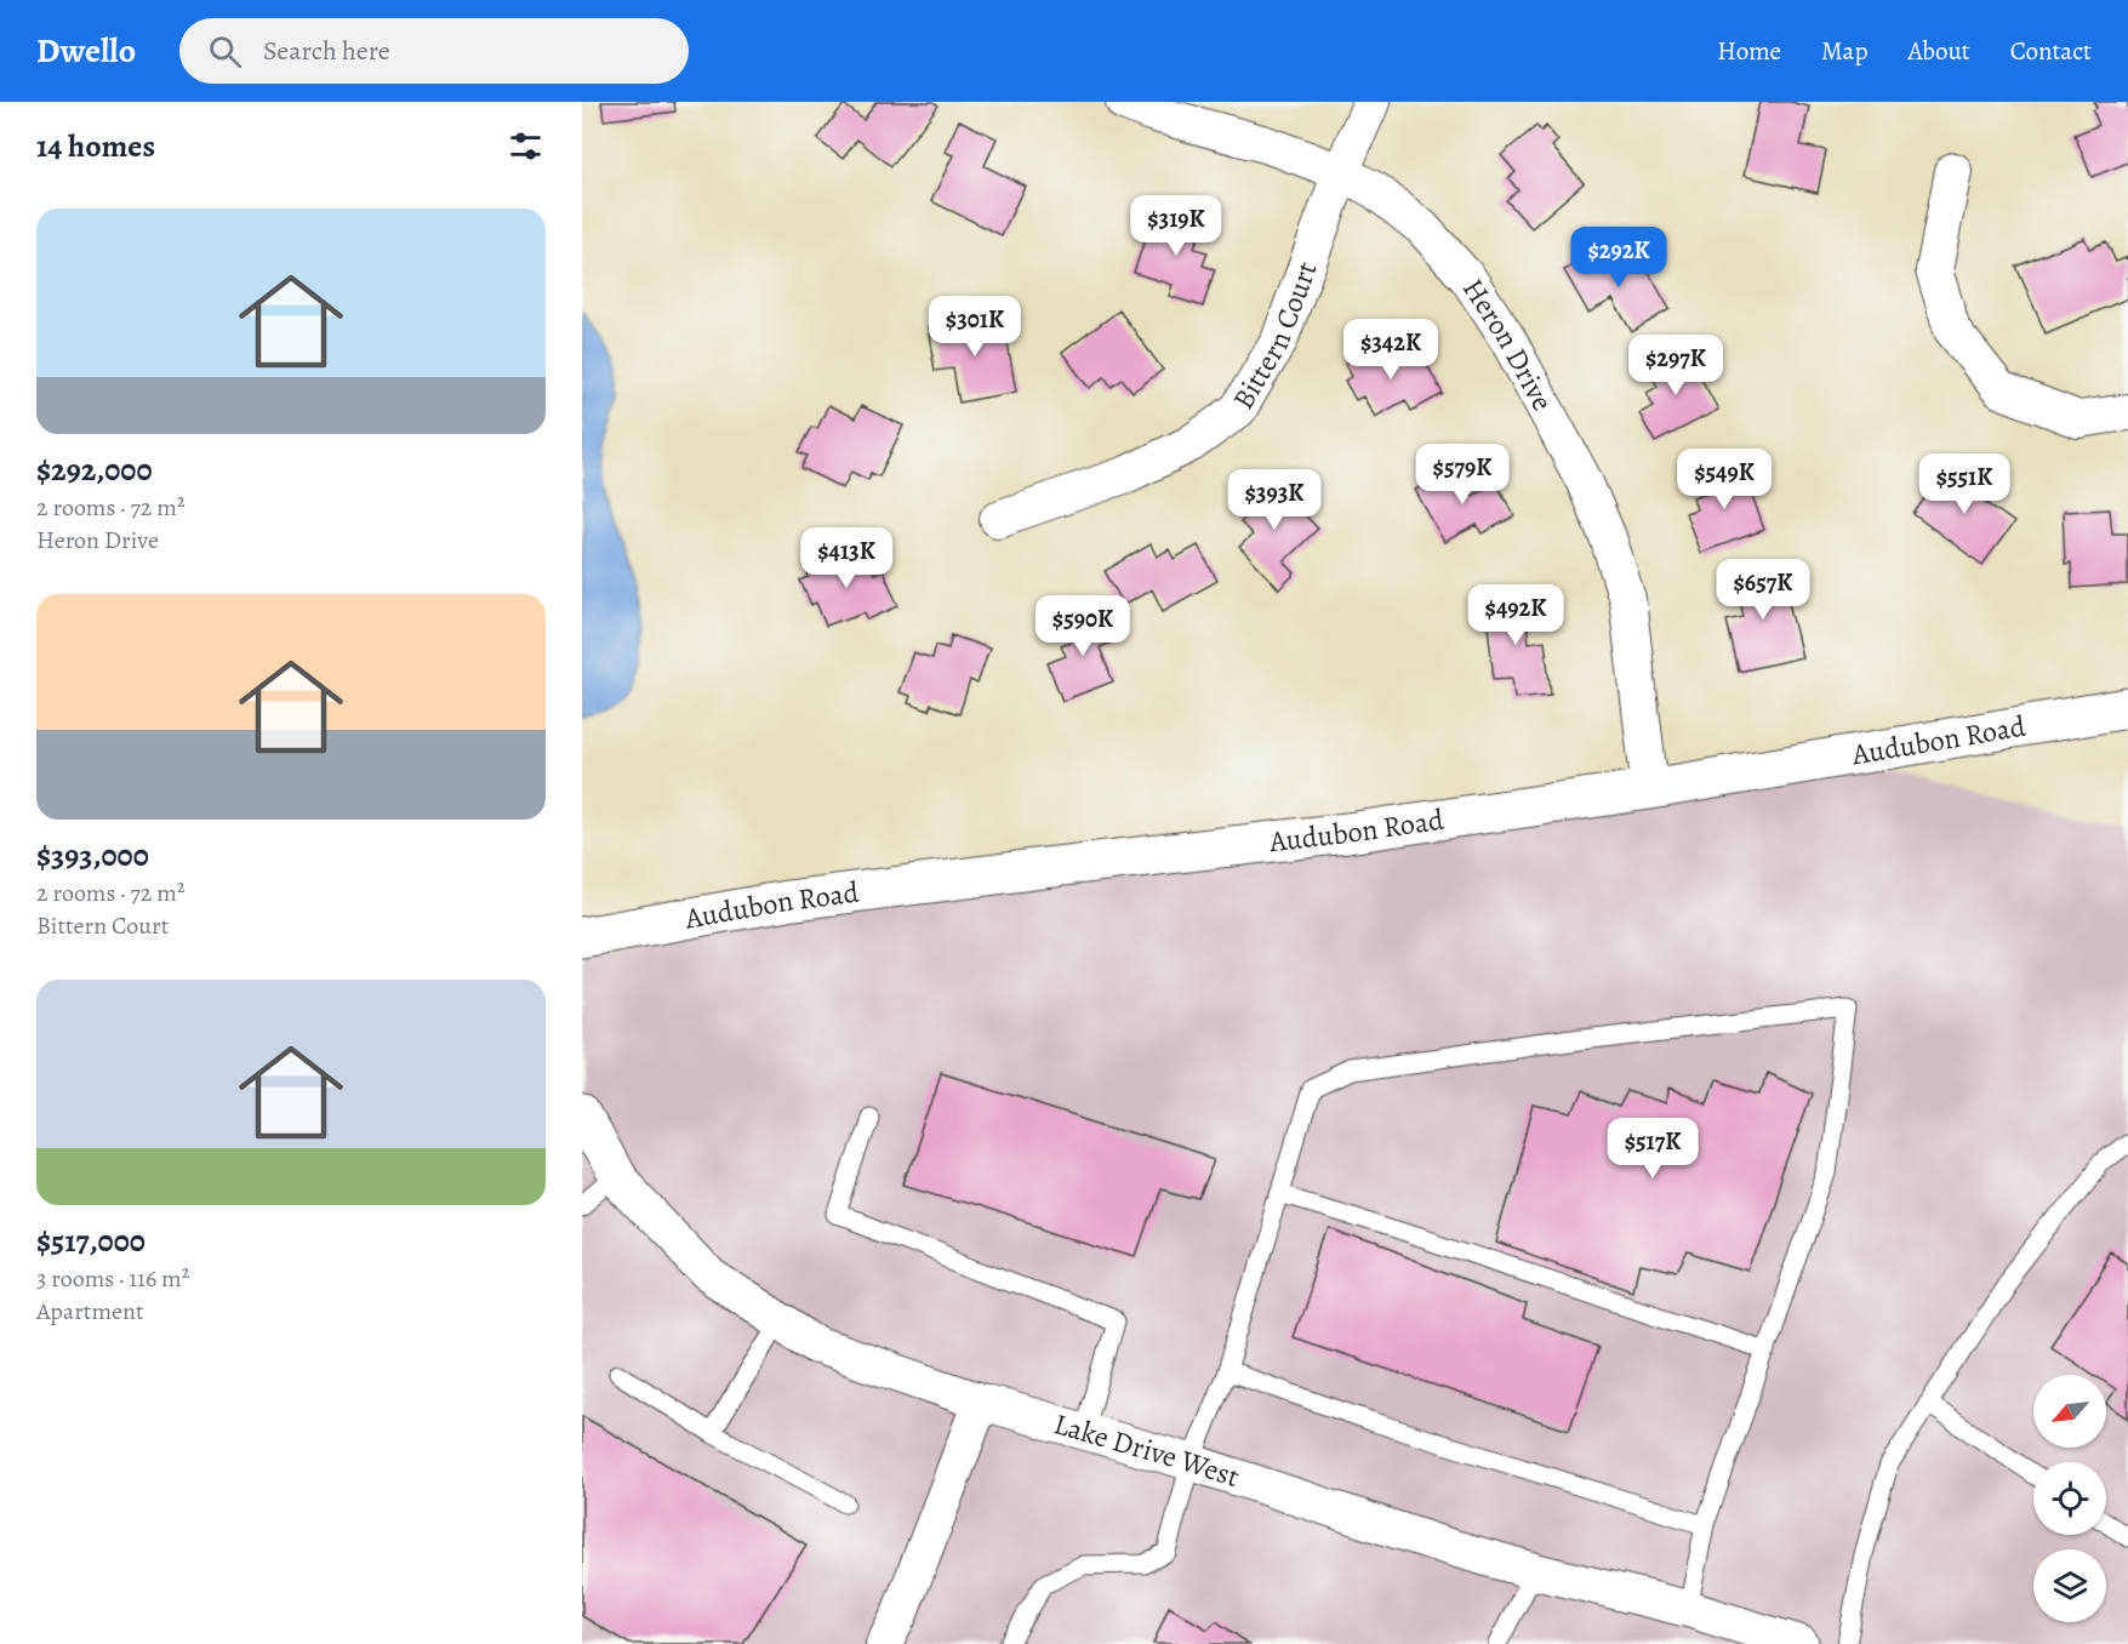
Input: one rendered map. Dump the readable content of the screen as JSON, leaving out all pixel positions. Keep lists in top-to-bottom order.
{
  "streets": {
    "street": [
      "Bittern Court",
      "Heron Drive",
      "Audubon Road",
      "Lake Drive West"
    ]
  },
  "crossings": [
    ["Bittern Court", "Heron Drive"],
    ["Heron Drive", "Audubon Road"]
  ],
  "north": "bottom left",
  "page": {
    "header": "Dwello",
    "search": "Search here",
    "nav": [
      "Home",
      "Map",
      "About",
      "Contact"
    ],
    "heading": "14 homes",
    "list": [
      {
        "name": "$292,000",
        "note": "2 rooms · 72 m² · Heron Drive"
      },
      {
        "name": "$393,000",
        "note": "2 rooms · 72 m² · Bittern Court"
      },
      {
        "name": "$517,000",
        "note": "3 rooms · 116 m² · Apartment"
      }
    ],
    "price": [
      "$319K",
      "$292K",
      "$301K",
      "$342K",
      "$297K",
      "$579K",
      "$549K",
      "$551K",
      "$393K",
      "$413K",
      "$657K",
      "$492K",
      "$590K",
      "$517K"
    ]
  }
}
